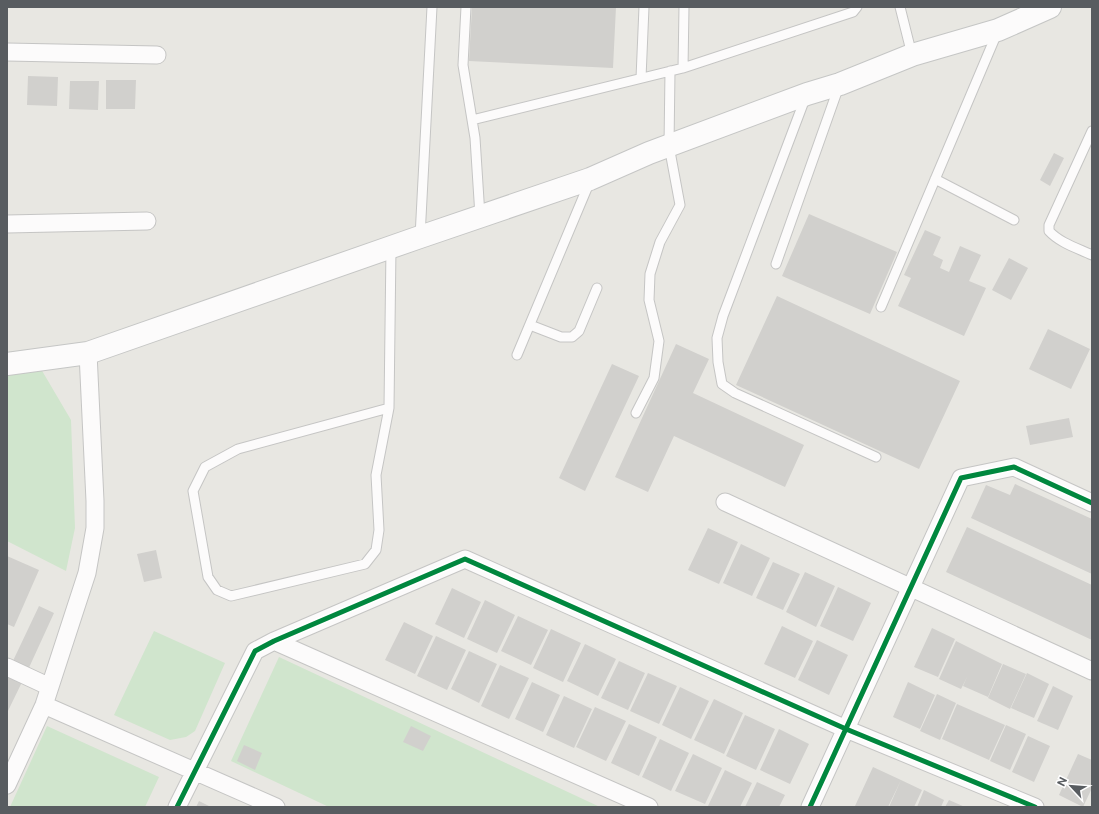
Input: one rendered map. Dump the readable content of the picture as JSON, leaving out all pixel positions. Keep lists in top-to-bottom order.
{
  "north": "top left"
}
